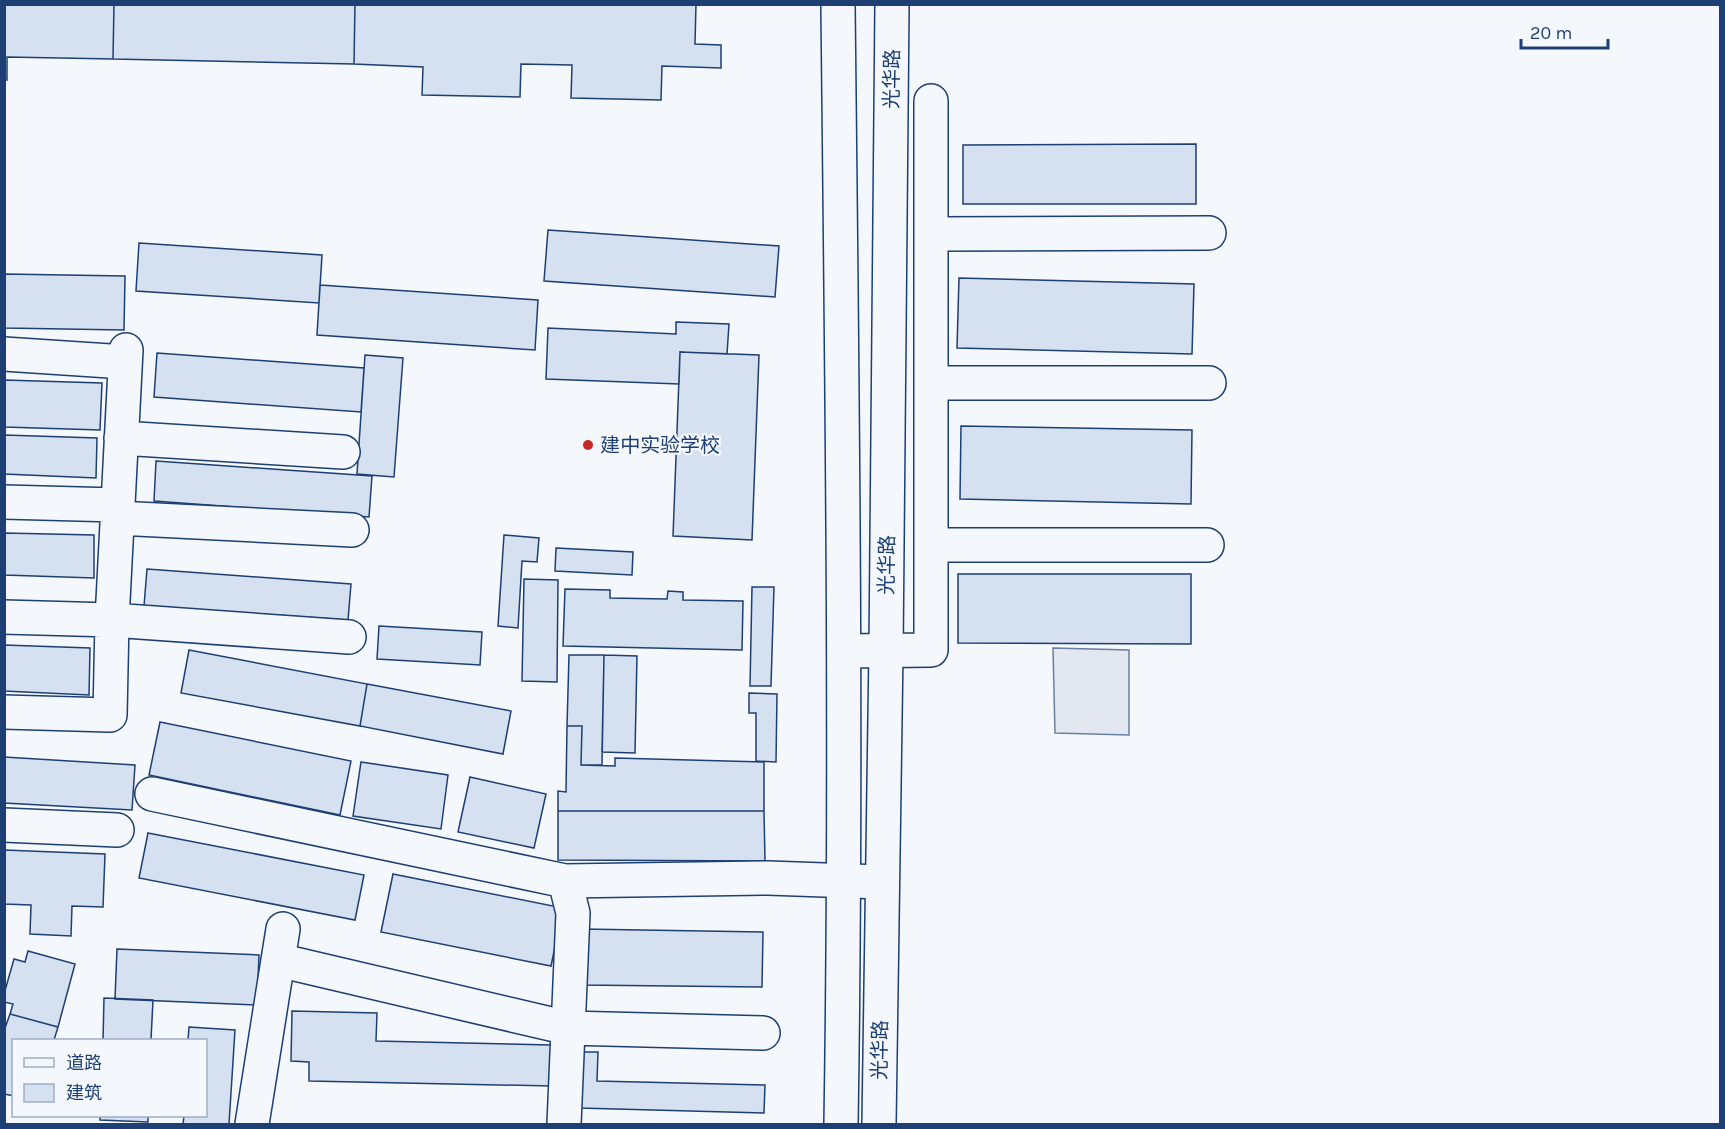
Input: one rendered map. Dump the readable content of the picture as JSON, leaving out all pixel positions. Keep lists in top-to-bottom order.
{
  "streets": {
    "main road": ["光华路"]
  },
  "places": ["建中实验学校"],
  "legend": ["道路", "建筑"],
  "scale_bar": "20 m"
}
